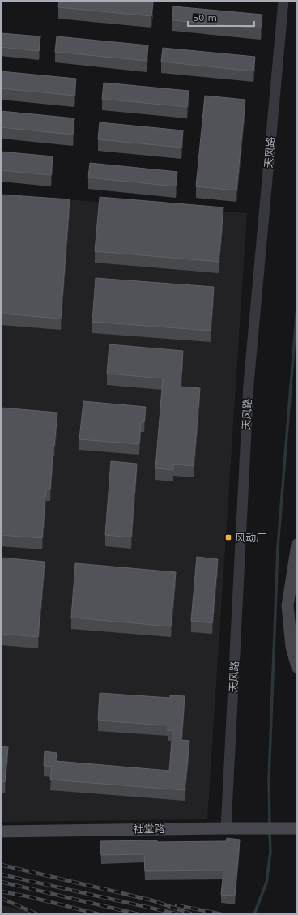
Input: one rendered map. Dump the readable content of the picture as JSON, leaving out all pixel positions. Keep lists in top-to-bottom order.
{
  "streets": {
    "main road": ["社堂路"],
    "street": ["天风路"]
  },
  "crossings": [
    ["天风路", "社堂路"]
  ],
  "places": {
    "transit": ["风动厂"]
  },
  "scale_bar": "50 m"
}
